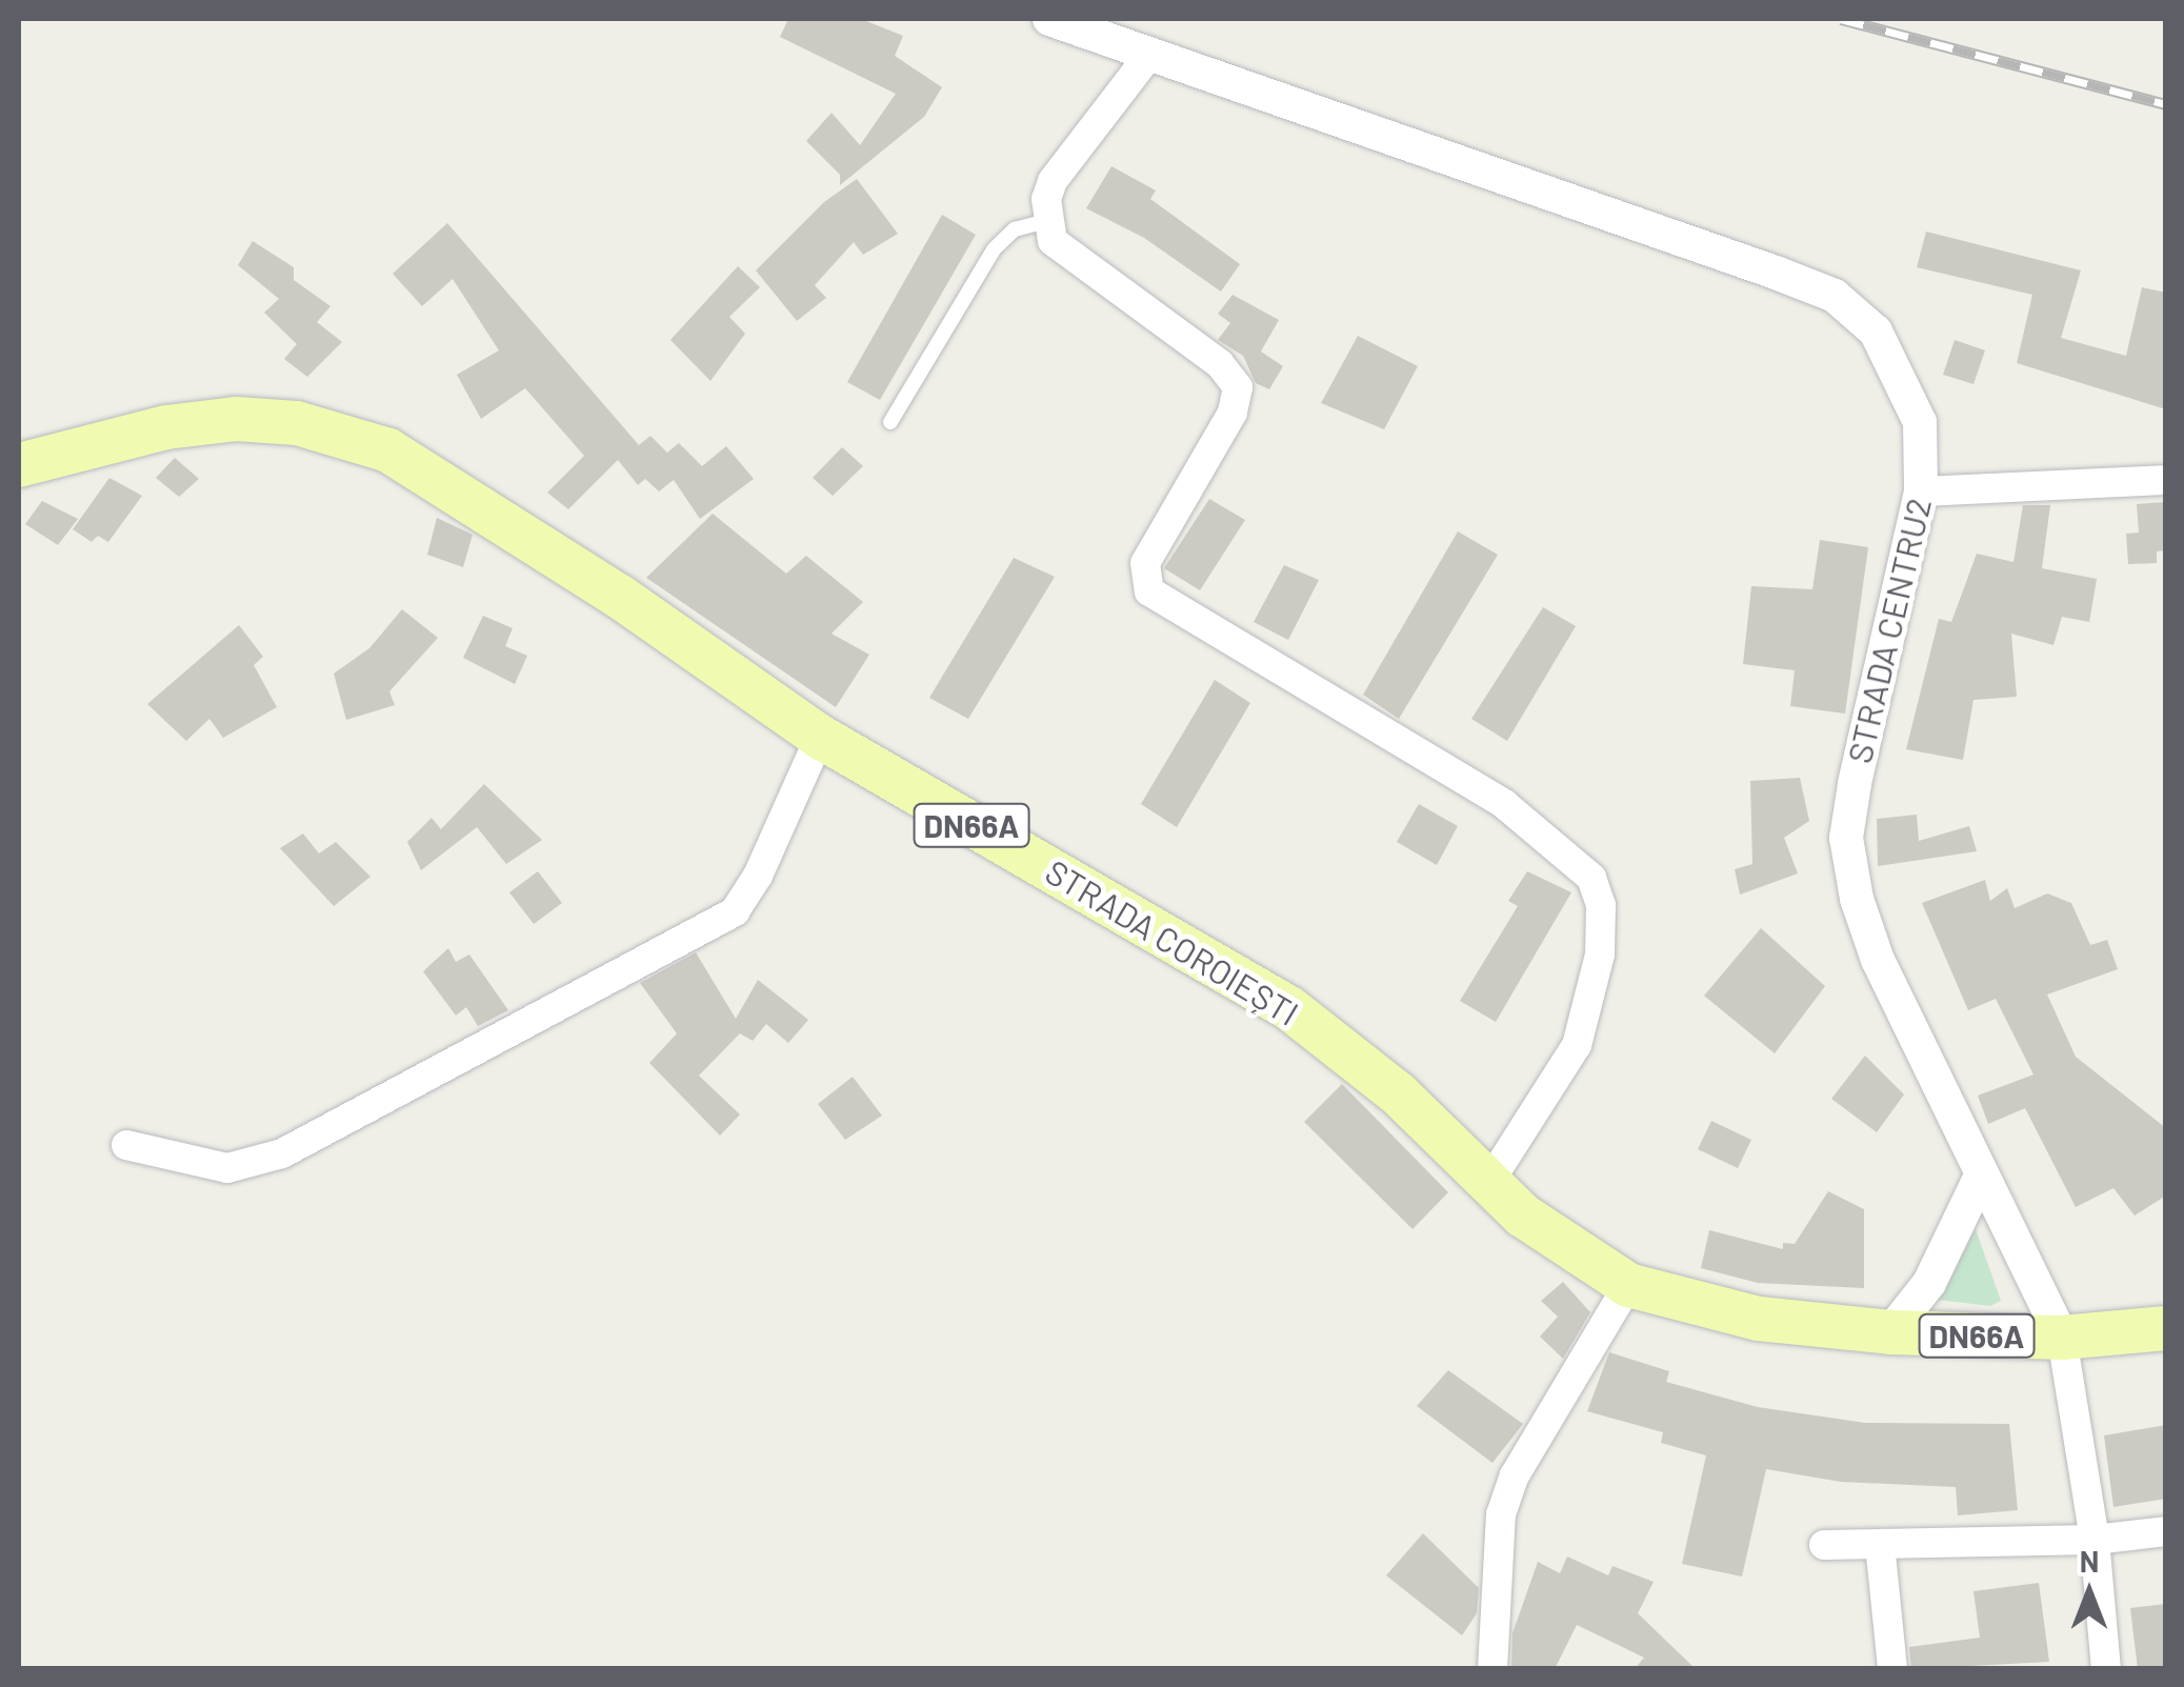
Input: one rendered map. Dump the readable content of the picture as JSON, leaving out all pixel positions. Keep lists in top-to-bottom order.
{
  "streets": {
    "main road": ["DN66A", "STRADA COROIEȘTI"],
    "street": ["STRADA CENTRU2"]
  },
  "crossings": [
    ["STRADA CENTRU2", "STRADA COROIEȘTI"]
  ],
  "north": "top"
}
